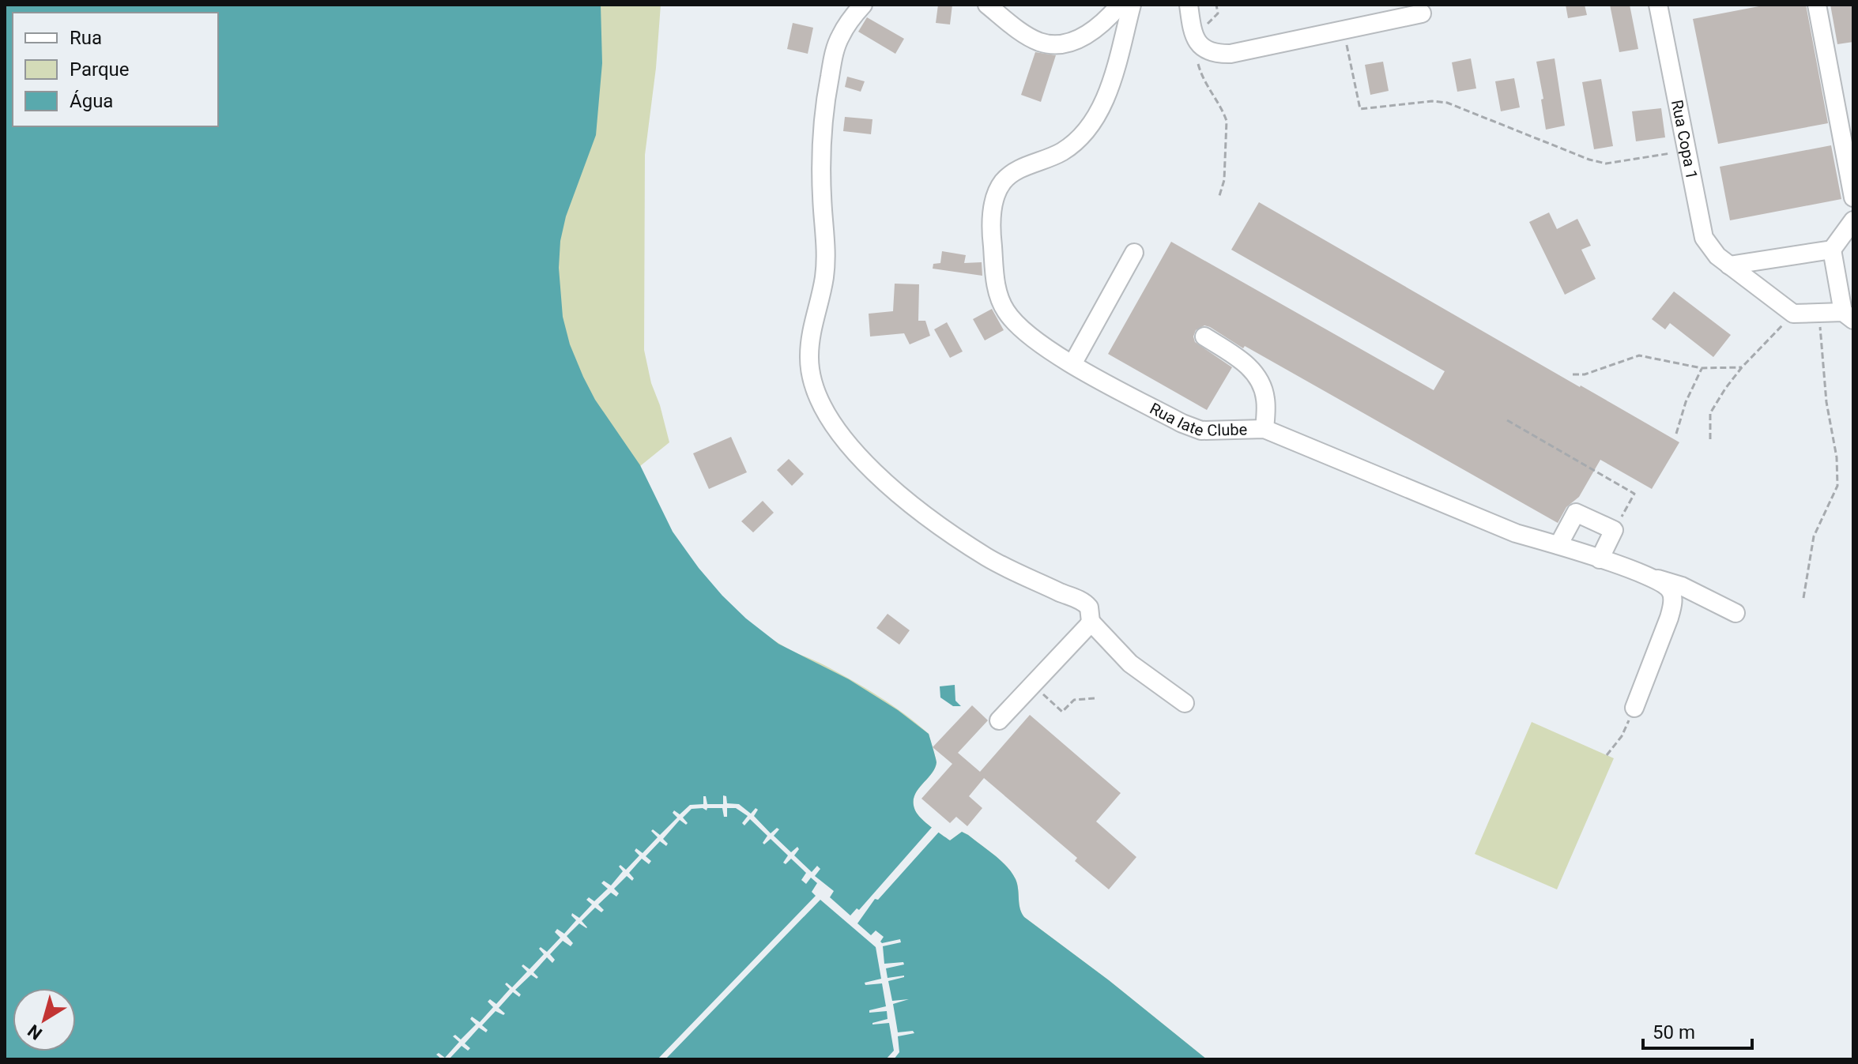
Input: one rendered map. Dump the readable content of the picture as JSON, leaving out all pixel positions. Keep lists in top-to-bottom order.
{
  "streets": {
    "street": ["Rua Copa 1", "Rua Iate Clube"]
  },
  "legend": ["Rua", "Parque", "Água"],
  "scale_bar": "50 m",
  "north": "bottom left"
}
